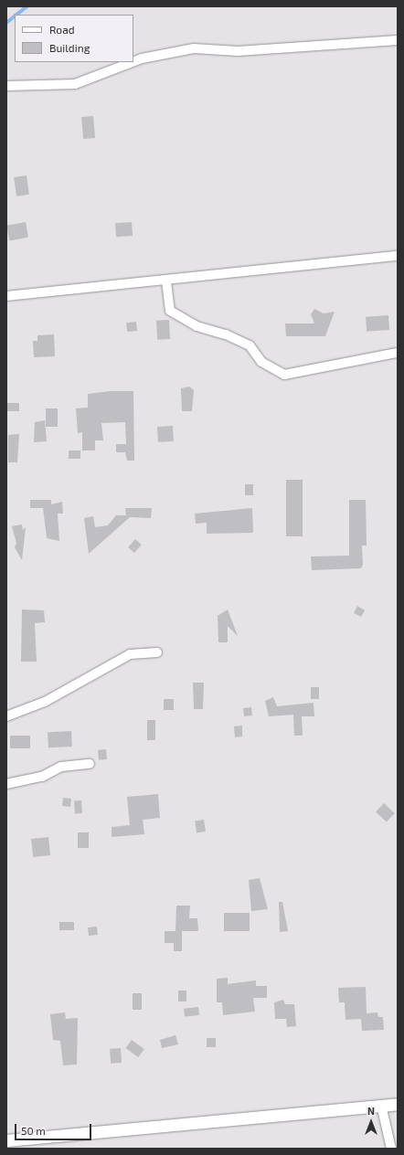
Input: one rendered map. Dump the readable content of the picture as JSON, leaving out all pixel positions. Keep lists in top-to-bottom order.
{
  "legend": ["Road", "Building"],
  "scale_bar": "50 m",
  "north": "top"
}
